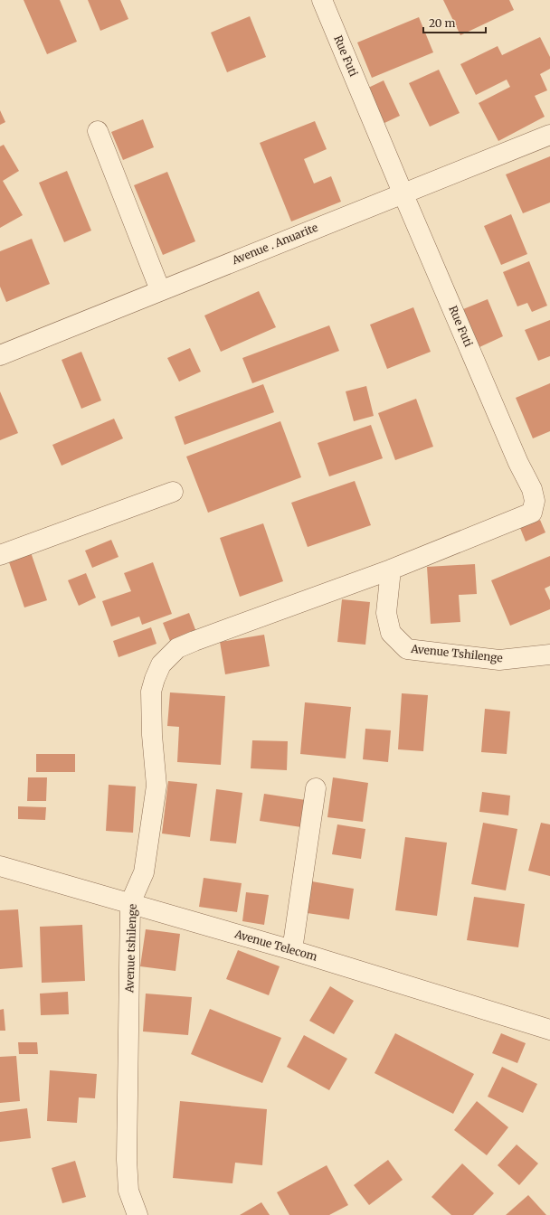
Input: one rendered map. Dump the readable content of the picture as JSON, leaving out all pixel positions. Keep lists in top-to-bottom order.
{
  "streets": {
    "street": [
      "Rue Futi",
      "Avenue . Anuarite",
      "Avenue Tshilenge",
      "Avenue Telecom",
      "Avenue tshilenge"
    ]
  },
  "crossings": [
    ["Rue Futi", "Avenue . Anuarite"],
    ["Rue Futi", "Avenue Tshilenge"],
    ["Rue Futi", "Avenue tshilenge"],
    ["Avenue Tshilenge", "Avenue tshilenge"],
    ["Avenue Telecom", "Avenue tshilenge"]
  ],
  "scale_bar": "20 m"
}
